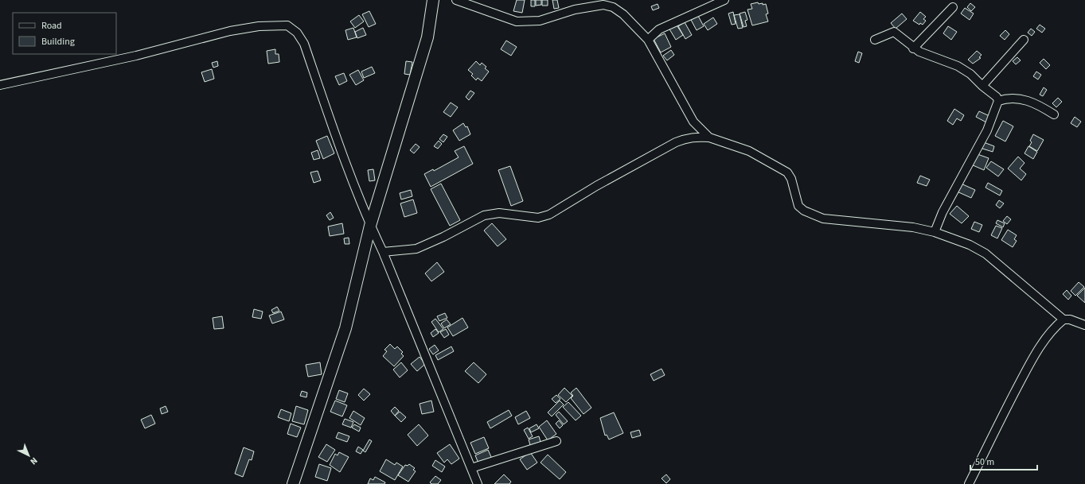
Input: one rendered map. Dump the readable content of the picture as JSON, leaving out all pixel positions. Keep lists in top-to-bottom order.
{
  "legend": ["Road", "Building"],
  "scale_bar": "50 m",
  "north": "bottom right"
}
